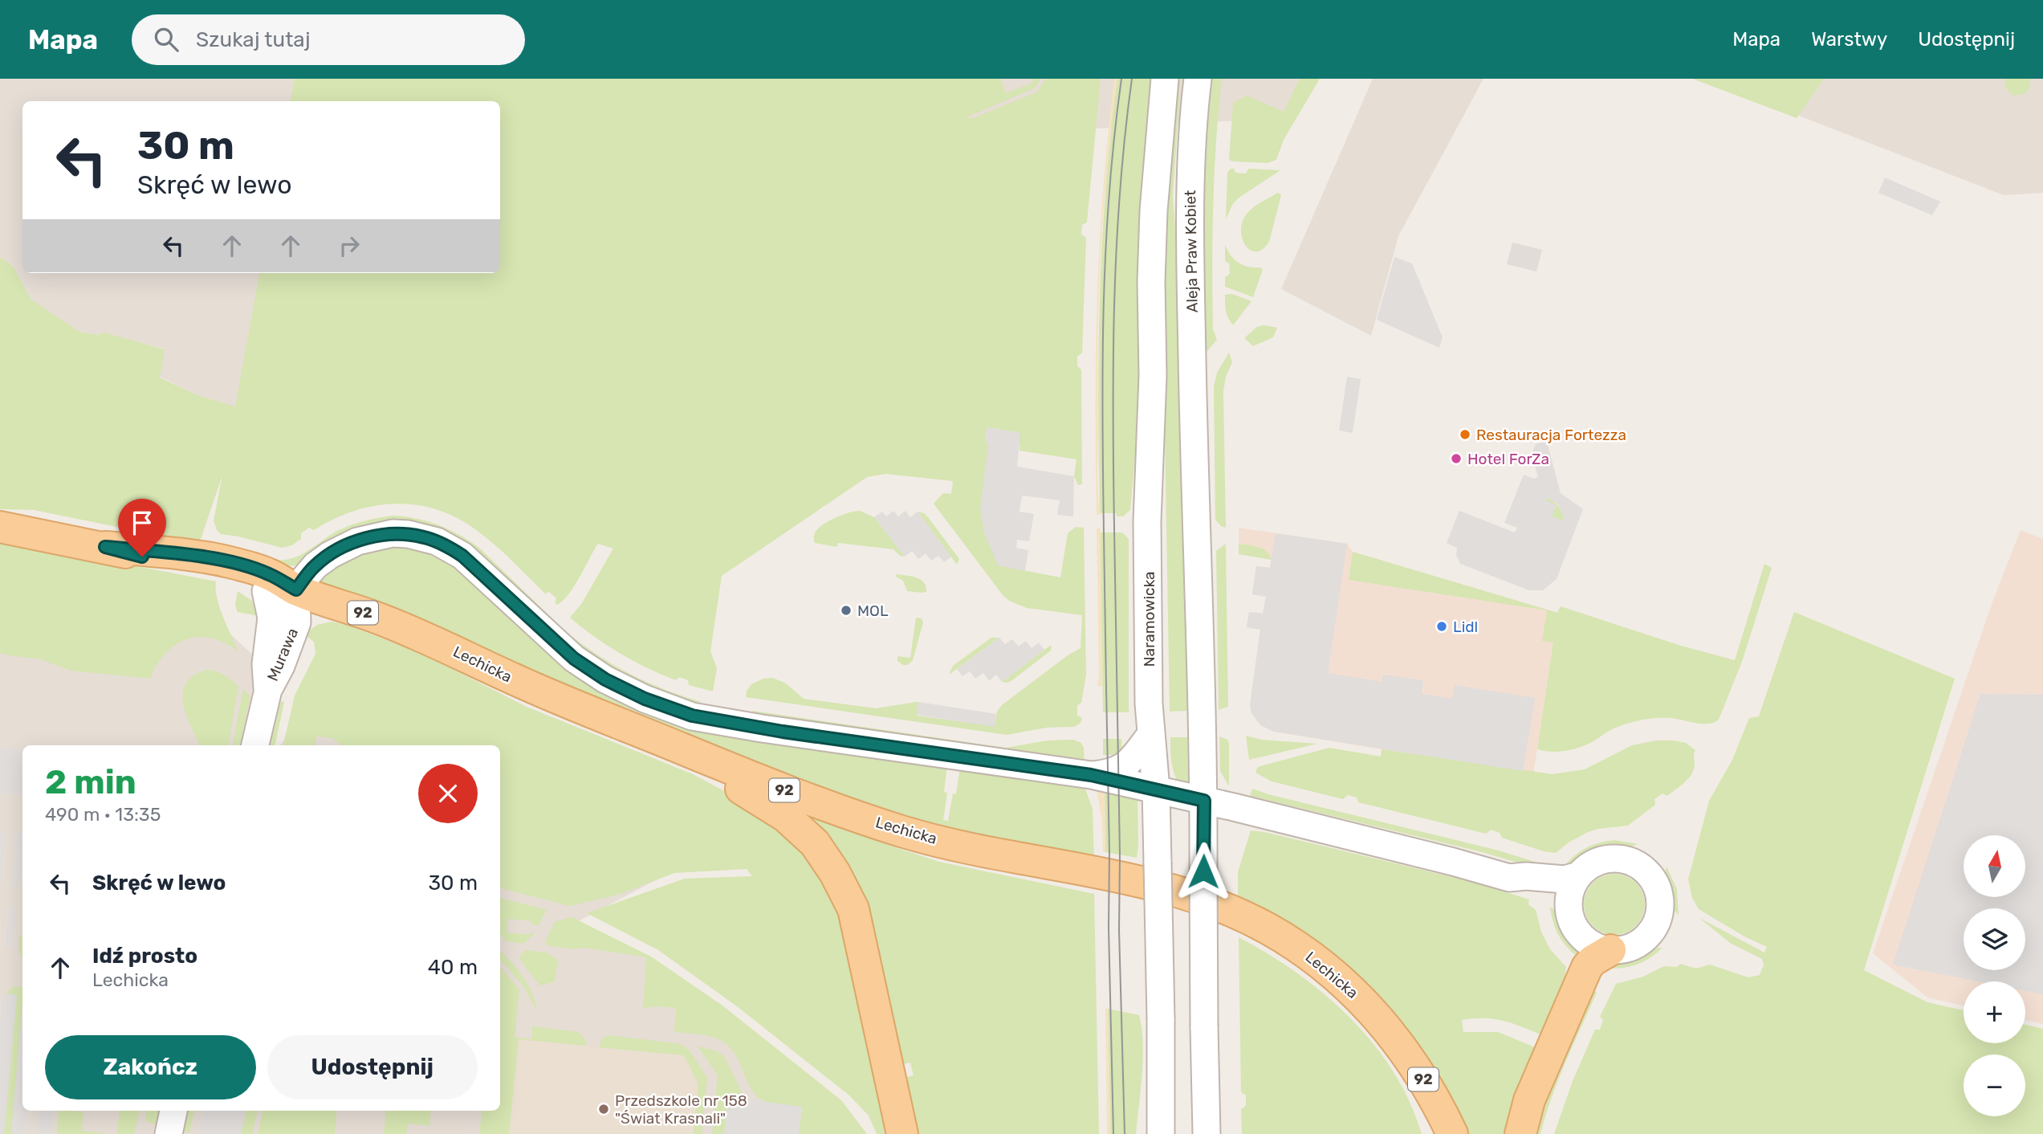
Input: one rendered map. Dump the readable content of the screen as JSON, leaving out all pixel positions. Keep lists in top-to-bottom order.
{
  "streets": {
    "main road": ["92", "Lechicka"],
    "street": ["Aleja Praw Kobiet", "Naramowicka", "Murawa"]
  },
  "crossings": [
    ["Murawa", "Lechicka"]
  ],
  "places": [
    "Restauracja Fortezza",
    "Hotel ForZa",
    "MOL",
    "Lidl",
    "Przedszkole nr 158 \"Świat Krasnali\""
  ],
  "north": "top",
  "page": {
    "header": "Mapa",
    "search": "Szukaj tutaj",
    "nav": ["Mapa", "Warstwy", "Udostępnij"],
    "turn": ["30 m", "Skręć w lewo"],
    "heading": ["2 min", "490 m · 13:35"],
    "map_buttons": ["+", "−"],
    "list": [
      {
        "name": "Skręć w lewo",
        "value": "30 m"
      },
      {
        "name": "Idź prosto",
        "note": "Lechicka",
        "value": "40 m"
      }
    ],
    "buttons": ["Zakończ", "Udostępnij"]
  }
}
